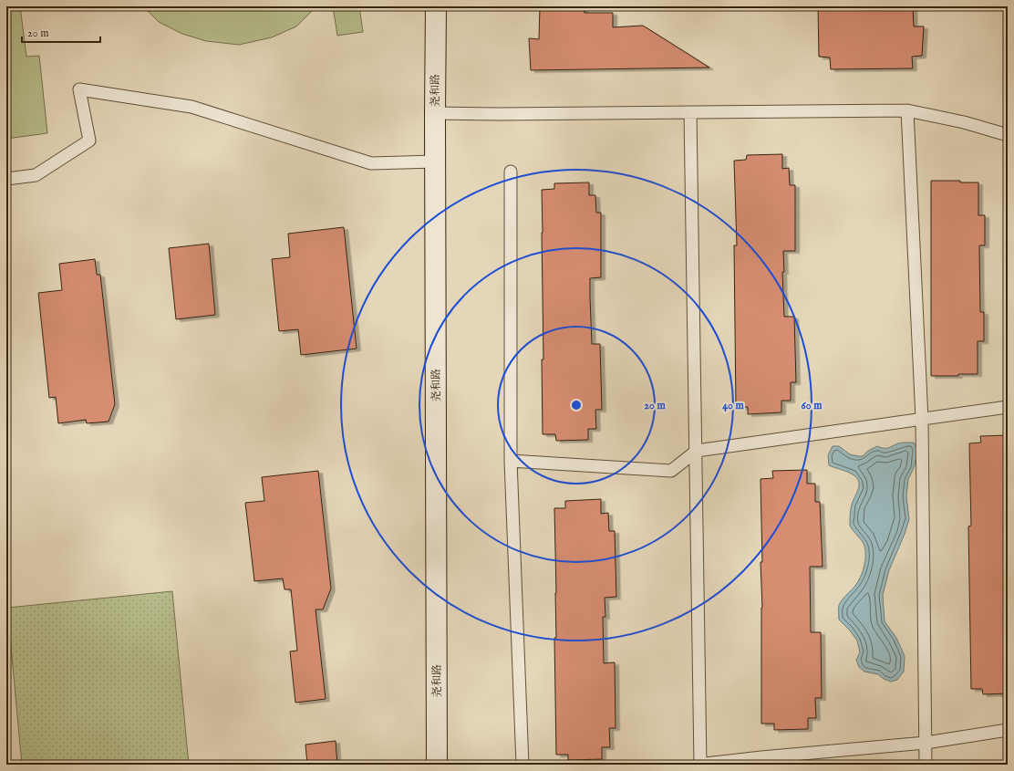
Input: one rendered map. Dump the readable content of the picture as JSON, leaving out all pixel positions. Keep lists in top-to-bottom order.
{
  "streets": {
    "main road": ["尧和路"]
  },
  "scale_bar": "20 m",
  "rings": ["20 m", "40 m", "60 m"]
}
